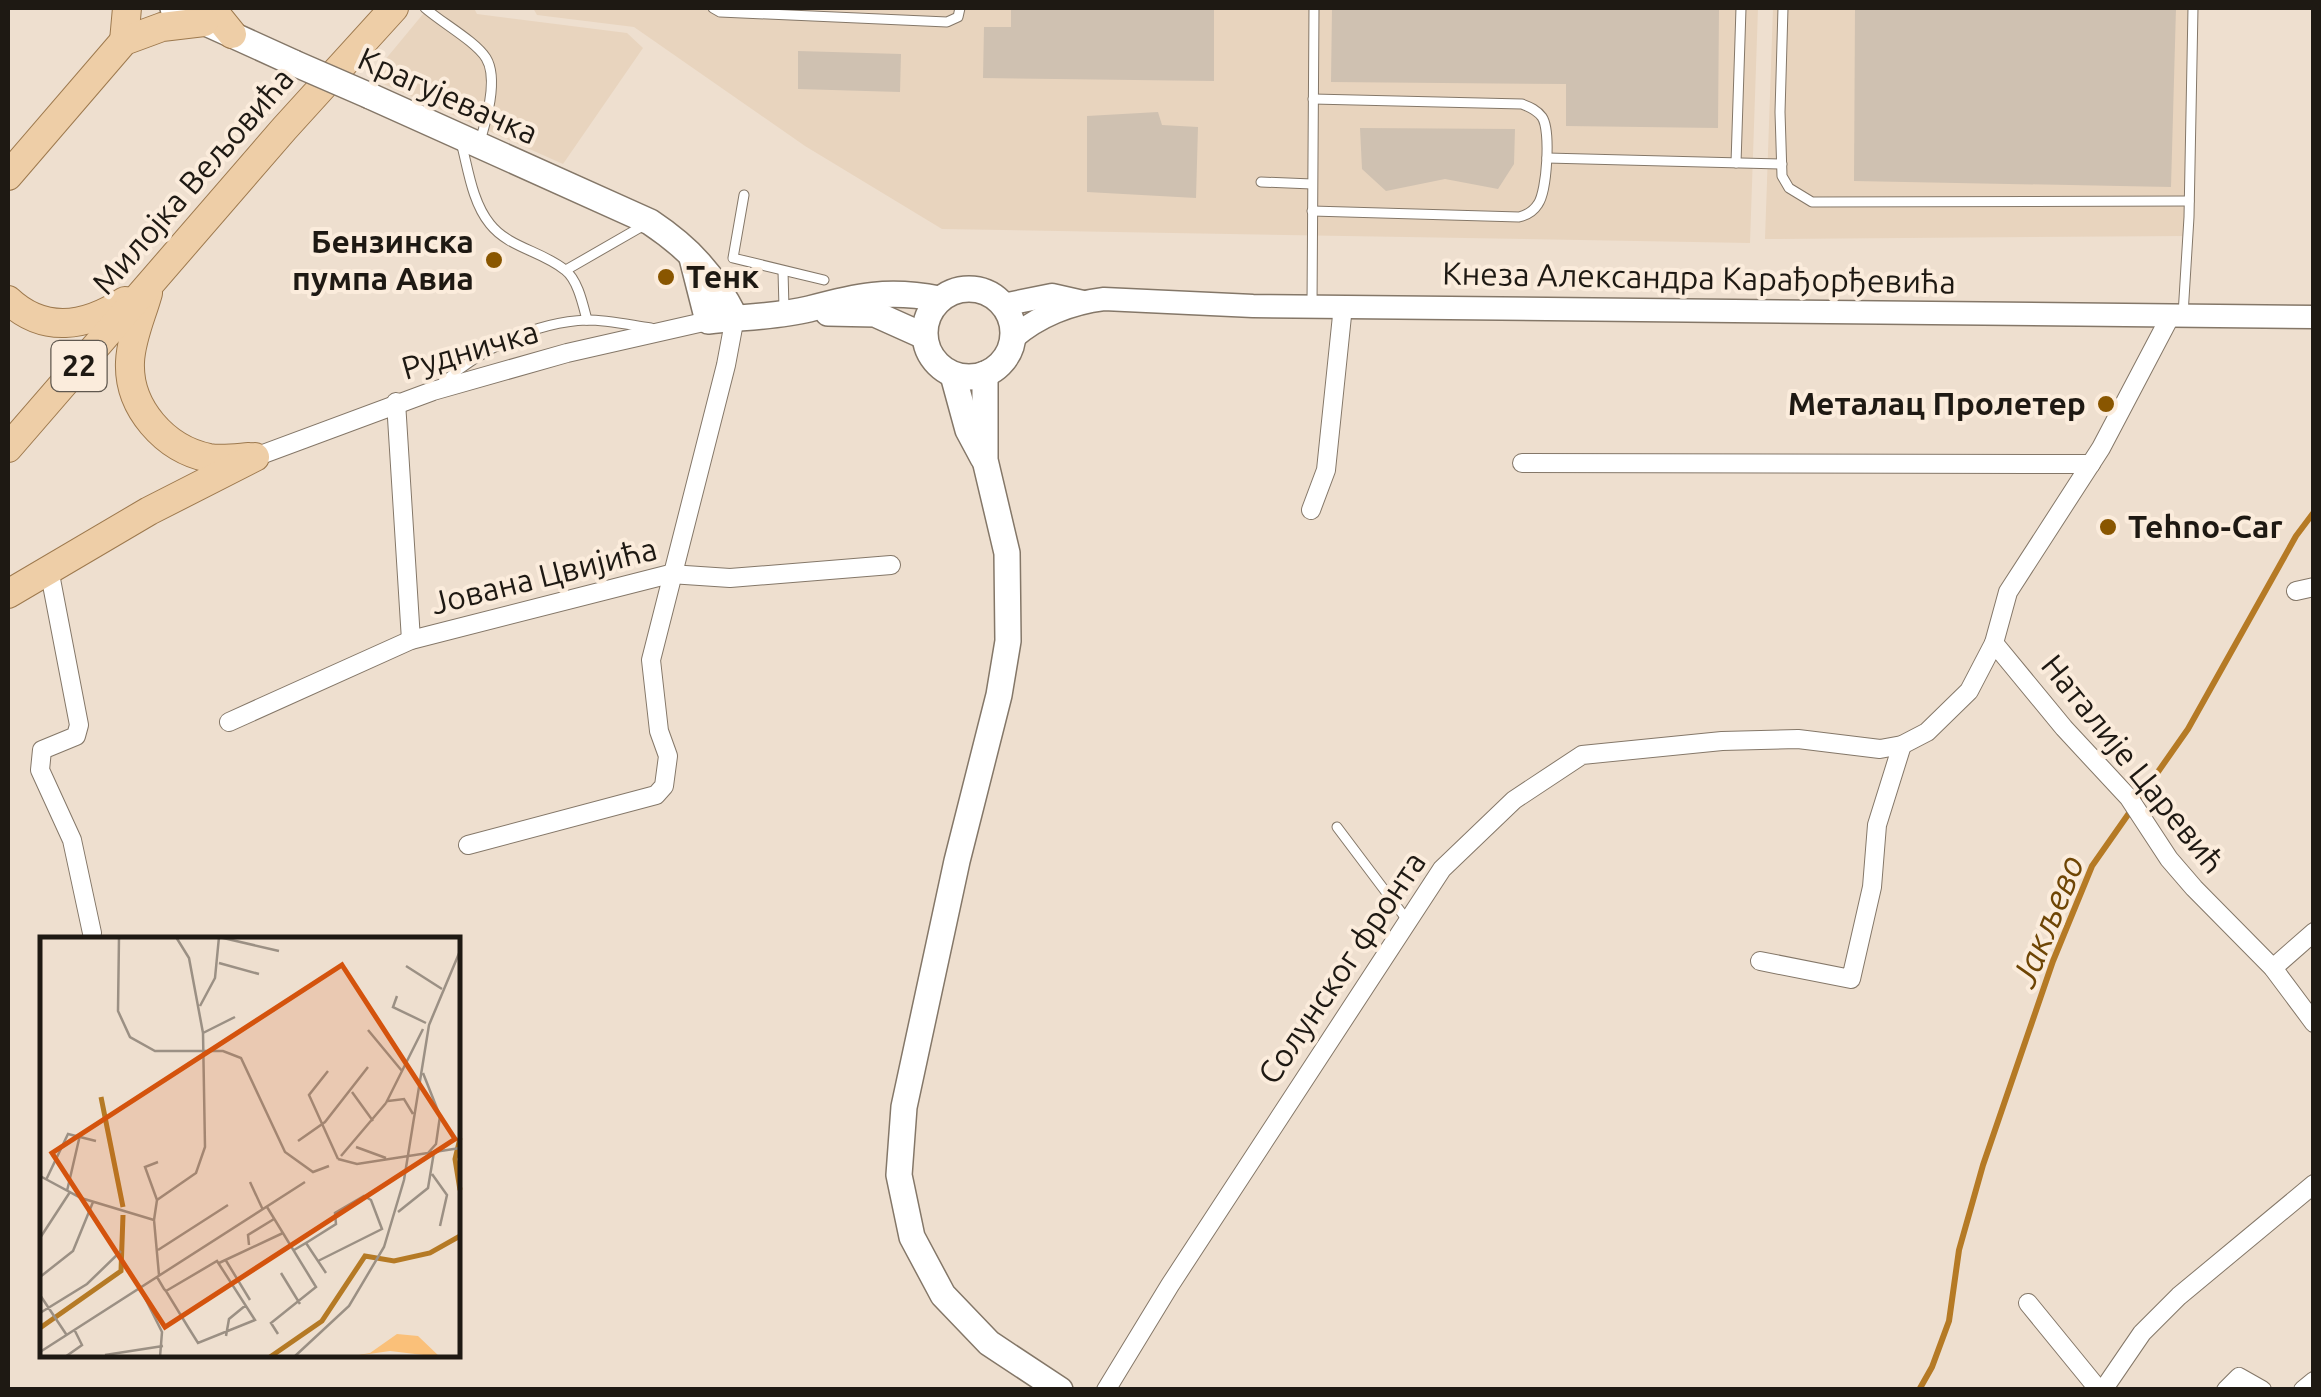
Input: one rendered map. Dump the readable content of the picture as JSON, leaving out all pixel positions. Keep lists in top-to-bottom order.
{
  "streets": {
    "main road": ["Крагујевачка", "Милојка Вељовића", "22"],
    "street": [
      "Кнеза Александра Карађорђевића",
      "Рудничка",
      "Јована Цвијића",
      "Наталије Царевић",
      "Солунског фронта"
    ]
  },
  "crossings": [
    ["Кнеза Александра Карађорђевића", "Наталије Царевић"]
  ],
  "water": ["Јакљево"],
  "places": [
    "Бензинска пумпа Авиа",
    "Тенк",
    "Металац Пролетер",
    "Tehno-Car"
  ]
}
